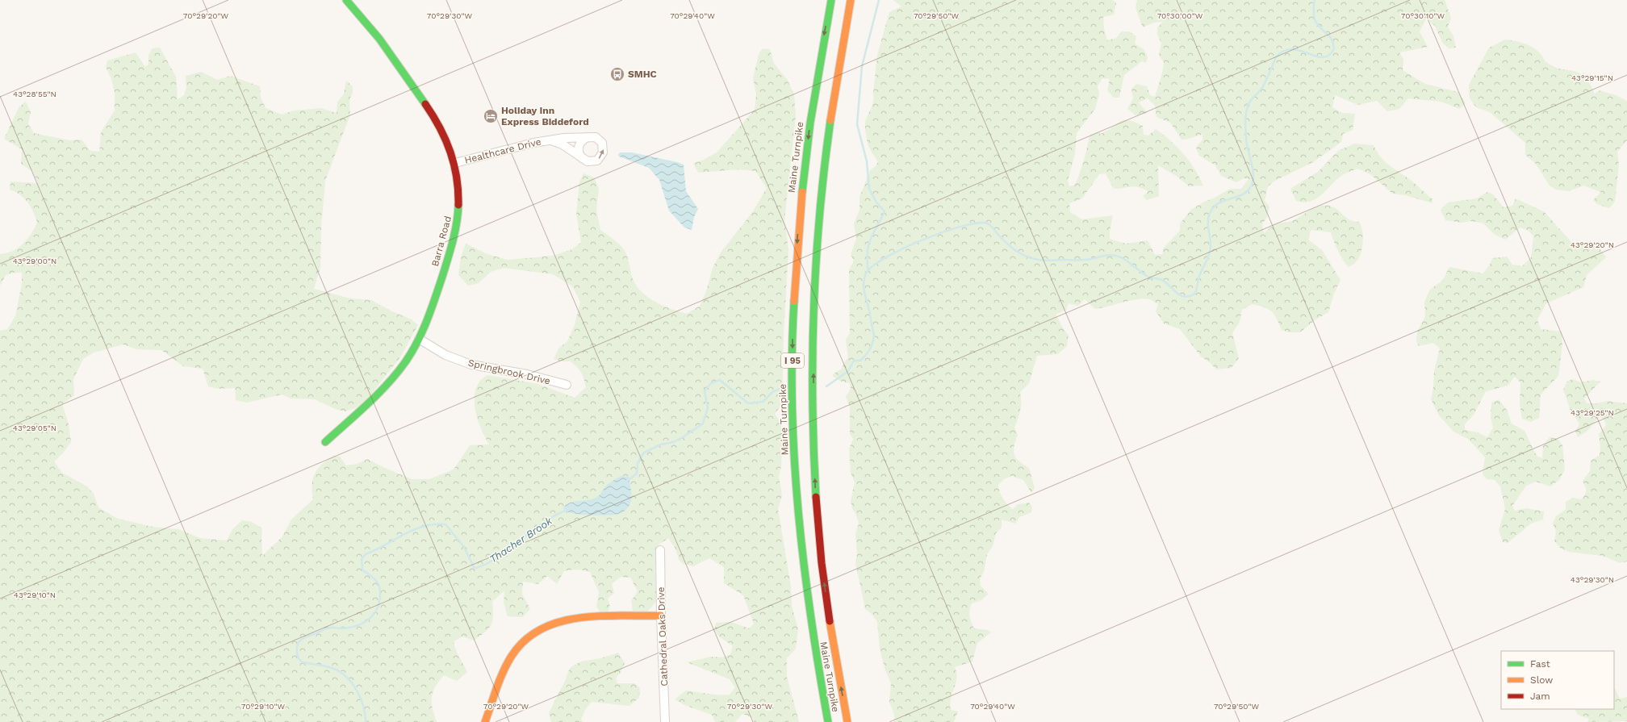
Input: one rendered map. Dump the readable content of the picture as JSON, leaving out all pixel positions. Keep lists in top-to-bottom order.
{
  "streets": {
    "main road": ["Maine Turnpike", "Barra Road", "I 95"],
    "street": ["Healthcare Drive", "Springbrook Drive", "Cathedral Oaks Drive"]
  },
  "crossings": [
    ["Healthcare Drive", "Barra Road"],
    ["Barra Road", "Springbrook Drive"]
  ],
  "water": ["Thacher Brook"],
  "places": {
    "bus stop": ["SMHC"],
    "hotel": ["Holiday Inn Express Biddeford"]
  },
  "legend": ["Fast", "Slow", "Jam"],
  "coordinates": [
    "70°29'20\"W",
    "70°29'30\"W",
    "70°29'40\"W",
    "70°29'50\"W",
    "70°30'00\"W",
    "70°30'10\"W",
    "43°29'15\"N",
    "43°28'55\"N",
    "43°29'20\"N",
    "43°29'00\"N",
    "43°29'25\"N",
    "43°29'05\"N",
    "43°29'30\"N",
    "43°29'10\"N",
    "70°29'10\"W"
  ]
}
